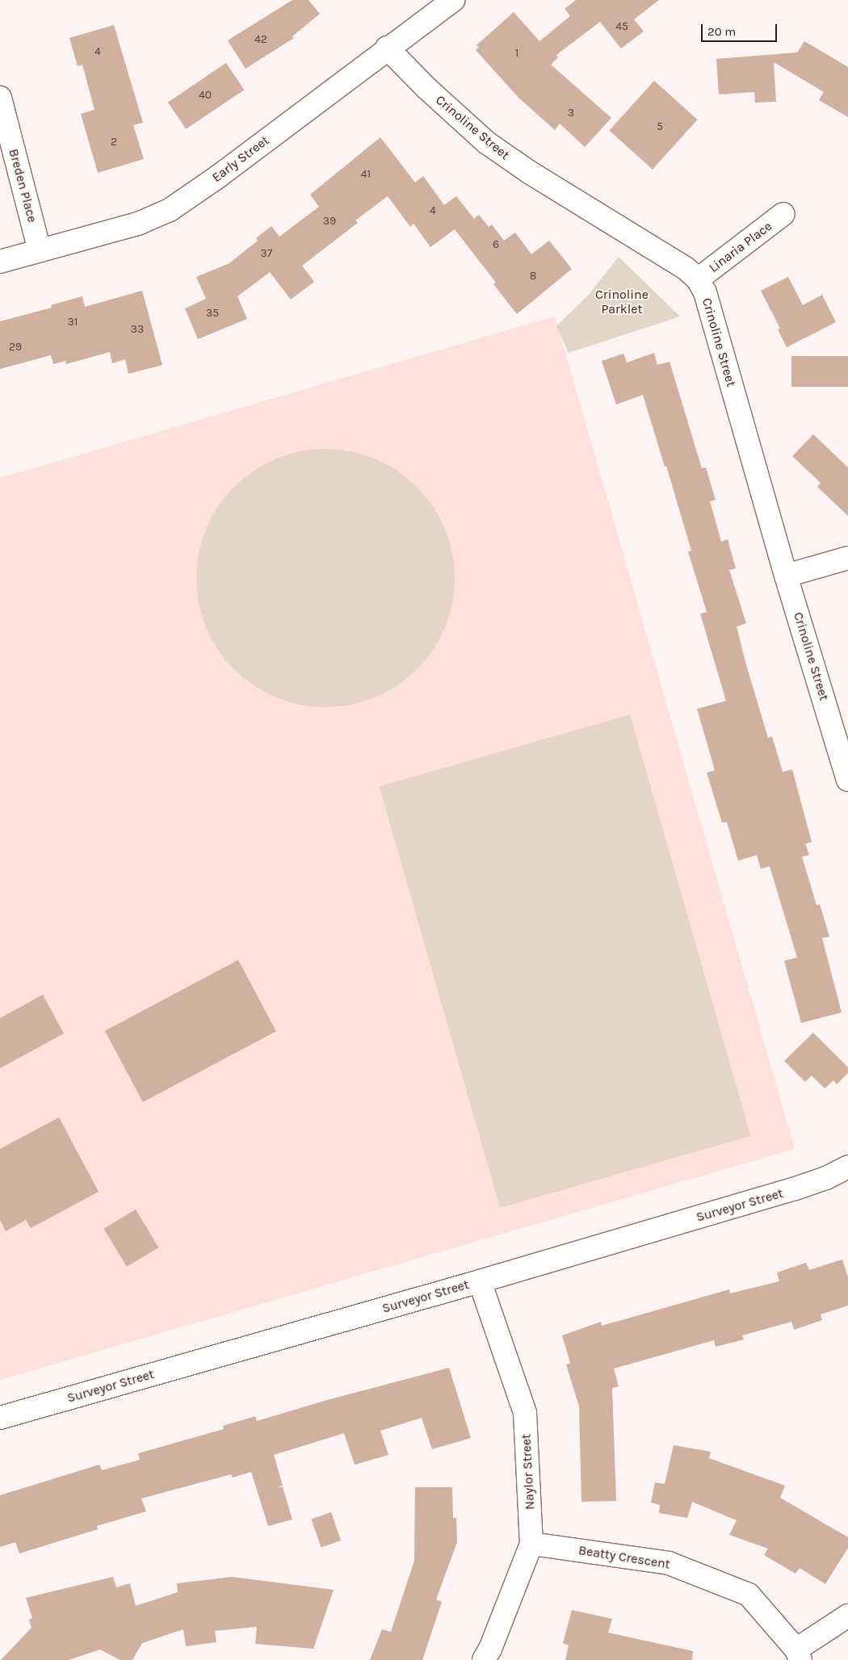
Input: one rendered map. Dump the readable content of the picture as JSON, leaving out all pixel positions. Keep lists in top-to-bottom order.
{
  "streets": {
    "street": [
      "Crinoline Street",
      "Early Street",
      "Breden Place",
      "Linaria Place",
      "Surveyor Street",
      "Naylor Street",
      "Beatty Crescent"
    ]
  },
  "crossings": [
    ["Crinoline Street", "Early Street"],
    ["Crinoline Street", "Linaria Place"],
    ["Early Street", "Breden Place"],
    ["Surveyor Street", "Naylor Street"],
    ["Naylor Street", "Beatty Crescent"]
  ],
  "parks": ["Crinoline Parklet"],
  "house_numbers": [
    "45",
    "42",
    "4",
    "1",
    "40",
    "3",
    "5",
    "2",
    "41",
    "4",
    "39",
    "6",
    "37",
    "8",
    "35",
    "31",
    "33",
    "29"
  ],
  "scale_bar": "20 m"
}
